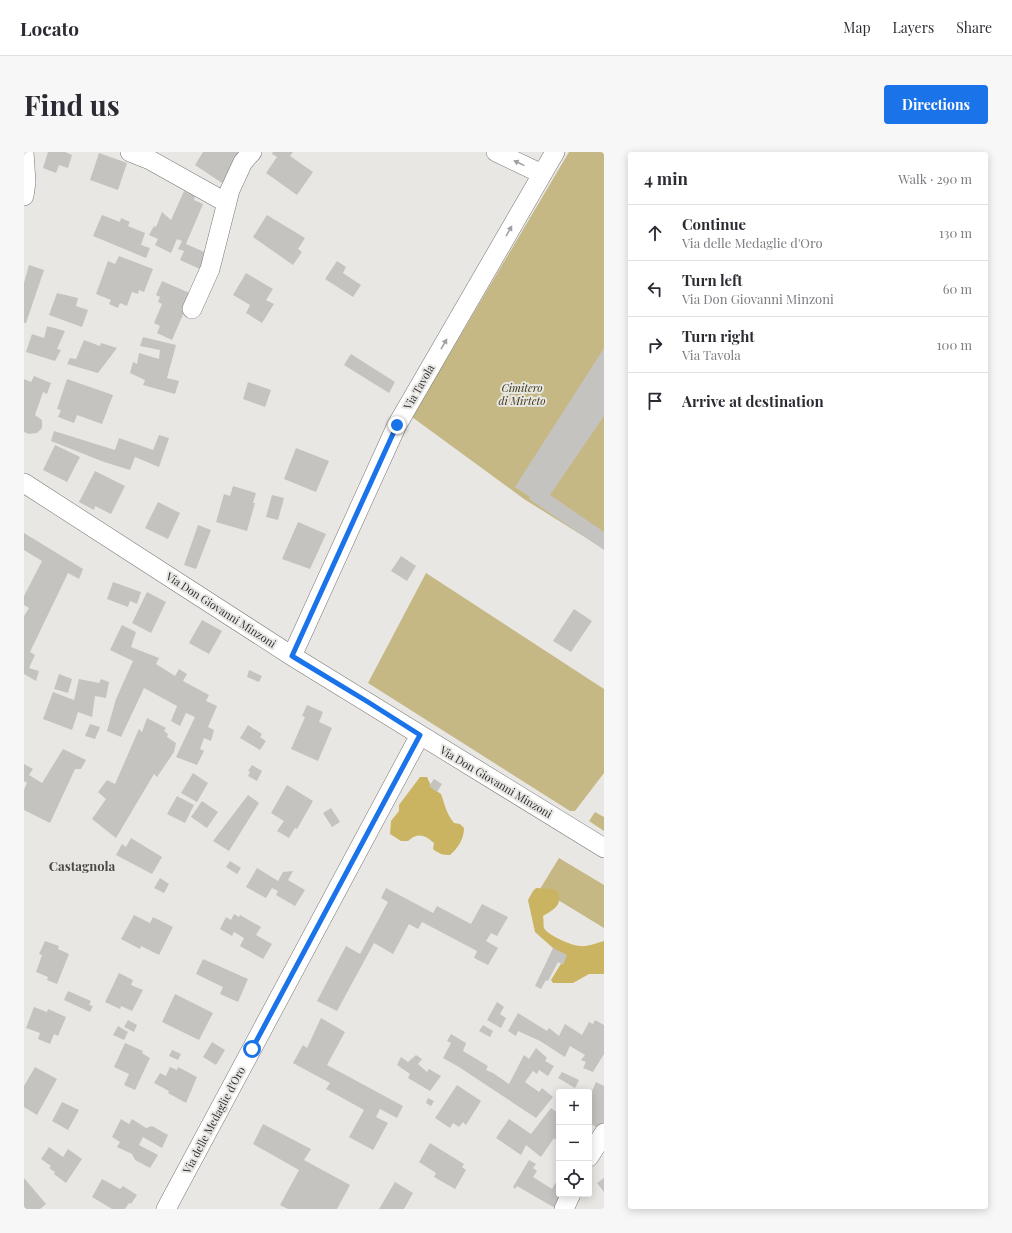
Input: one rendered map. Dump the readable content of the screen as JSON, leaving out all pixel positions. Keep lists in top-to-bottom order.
{
  "streets": {
    "street": ["Via Tavola", "Via Don Giovanni Minzoni", "Via delle Medaglie d'Oro"]
  },
  "crossings": [
    ["Via Tavola", "Via Don Giovanni Minzoni"],
    ["Via Don Giovanni Minzoni", "Via delle Medaglie d'Oro"]
  ],
  "one_way": ["Via Tavola"],
  "districts": ["Castagnola"],
  "parks": ["Cimitero di Mirteto"],
  "page": {
    "header": "Locato",
    "nav": ["Map", "Layers", "Share"],
    "buttons": "Directions",
    "title": "Find us",
    "heading": ["4 min", "Walk · 290 m"],
    "list": [
      ["Continue", "Via delle Medaglie d'Oro", "130 m"],
      ["Turn left", "Via Don Giovanni Minzoni", "60 m"],
      ["Turn right", "Via Tavola", "100 m"],
      "Arrive at destination"
    ],
    "map_buttons": ["+", "−"]
  }
}
